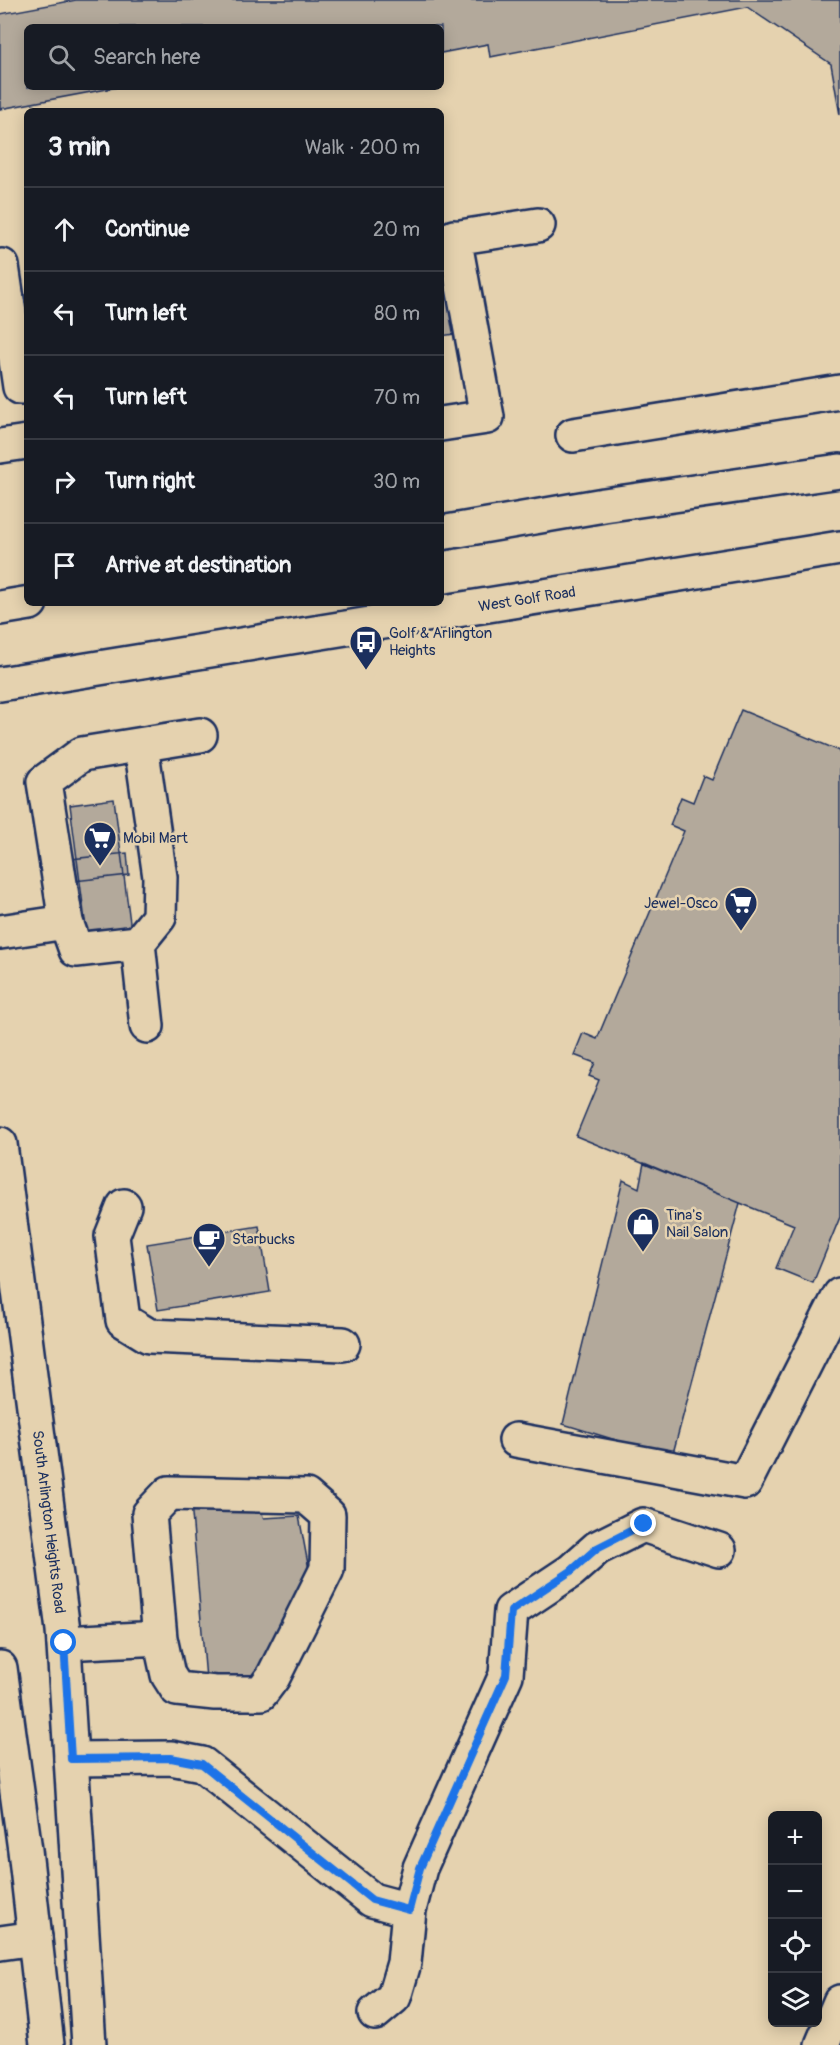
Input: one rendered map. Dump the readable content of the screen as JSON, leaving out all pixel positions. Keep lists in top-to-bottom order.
{
  "streets": {
    "main road": ["West Golf Road", "South Arlington Heights Road"]
  },
  "places": {
    "bus stop": ["Golf & Arlington Heights"],
    "supermarket": ["Mobil Mart", "Jewel-Osco"],
    "shop": ["Tina's Nail Salon"],
    "cafe": ["Starbucks"]
  },
  "page": {
    "search": "Search here",
    "heading": ["3 min", "Walk · 200 m"],
    "list": [
      ["Continue", "20 m"],
      ["Turn left", "80 m"],
      ["Turn left", "70 m"],
      ["Turn right", "30 m"],
      "Arrive at destination"
    ],
    "map_buttons": ["+", "−"]
  }
}
